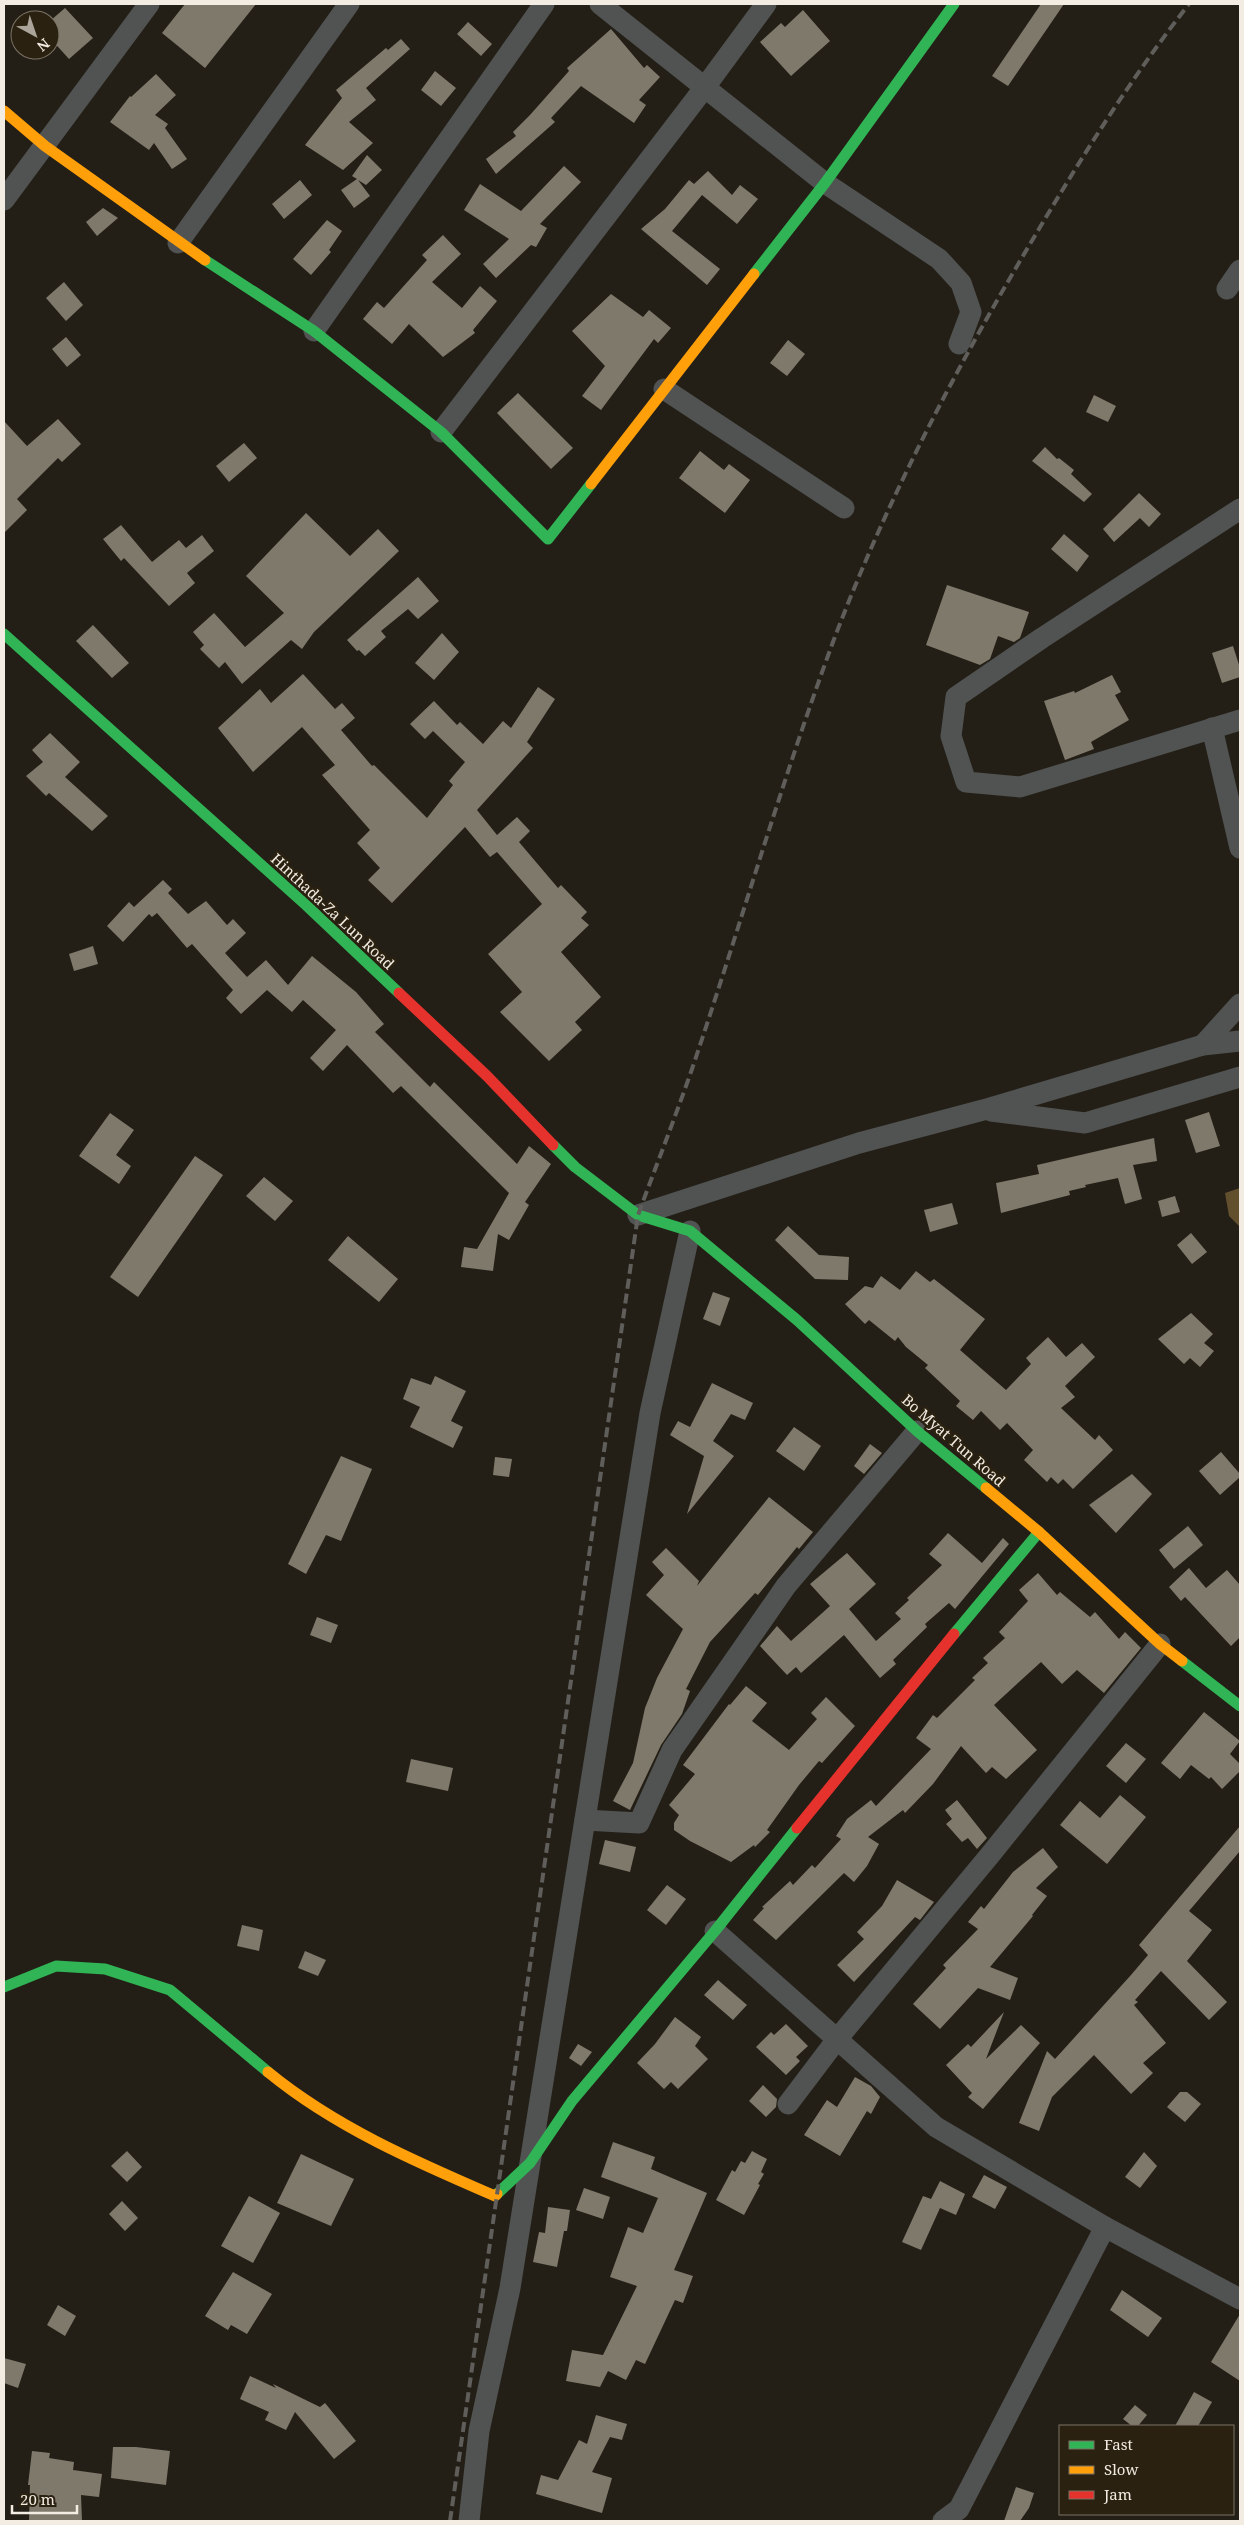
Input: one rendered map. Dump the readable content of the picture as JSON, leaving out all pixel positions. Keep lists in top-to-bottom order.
{
  "streets": {
    "street": ["Hinthada-Za Lun Road", "Bo Myat Tun Road"]
  },
  "crossings": [
    ["Hinthada-Za Lun Road", "Bo Myat Tun Road"]
  ],
  "legend": ["Fast", "Slow", "Jam"],
  "scale_bar": "20 m",
  "north": "bottom right"
}
